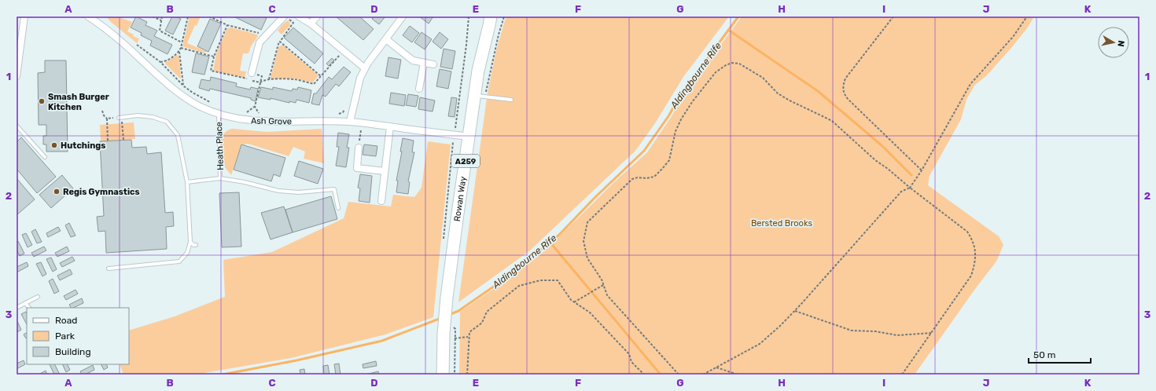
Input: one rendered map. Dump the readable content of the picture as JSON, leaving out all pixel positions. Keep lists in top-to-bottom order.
{
  "streets": {
    "highway": ["A259", "Rowan Way"],
    "street": ["Ash Grove"],
    "lane": ["Heath Place"]
  },
  "crossings": [
    ["Ash Grove", "Heath Place"],
    ["Ash Grove", "Rowan Way"]
  ],
  "water": ["Aldingbourne Rife"],
  "parks": ["Bersted Brooks"],
  "places": ["Smash Burger Kitchen", "Hutchings", "Regis Gymnastics"],
  "legend": ["Road", "Park", "Building"],
  "scale_bar": "50 m",
  "north": "right",
  "grid": {
    "columns": [
      "A",
      "B",
      "C",
      "D",
      "E",
      "F",
      "G",
      "H",
      "I",
      "J",
      "K"
    ],
    "rows": ["1", "2", "3"]
  }
}
